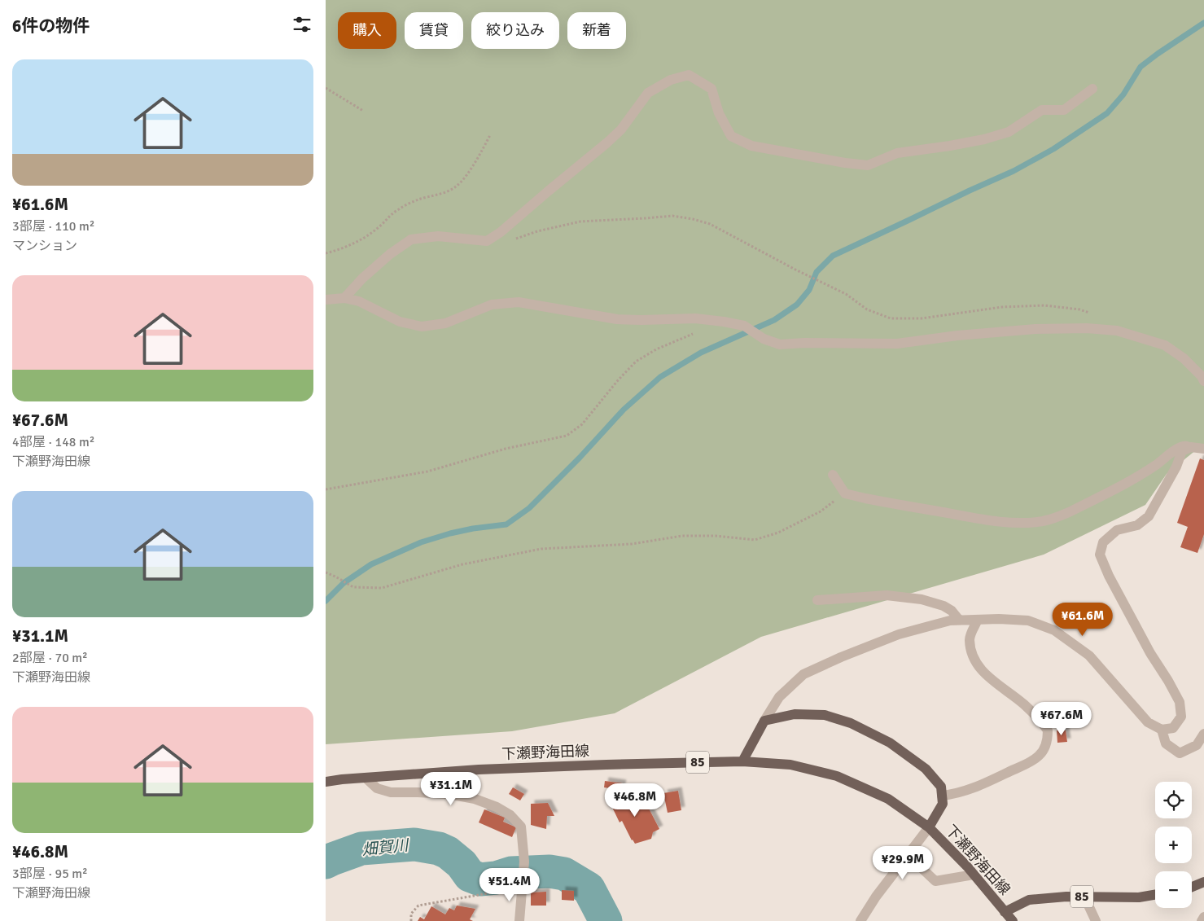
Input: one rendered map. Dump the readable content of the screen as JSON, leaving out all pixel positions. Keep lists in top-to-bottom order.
{
  "streets": {
    "main road": ["下瀬野海田線", "85"]
  },
  "water": ["畑賀川"],
  "page": {
    "heading": "6件の物件",
    "chip": [
      "購入",
      "賃貸",
      "絞り込み",
      "新着"
    ],
    "list": [
      {
        "name": "¥61.6M",
        "note": "3部屋 · 110 m² · マンション"
      },
      {
        "name": "¥67.6M",
        "note": "4部屋 · 148 m² · 下瀬野海田線"
      },
      {
        "name": "¥31.1M",
        "note": "2部屋 · 70 m² · 下瀬野海田線"
      },
      {
        "name": "¥46.8M",
        "note": "3部屋 · 95 m² · 下瀬野海田線"
      }
    ],
    "price": [
      "¥61.6M",
      "¥67.6M",
      "¥31.1M",
      "¥46.8M",
      "¥29.9M",
      "¥51.4M"
    ],
    "map_buttons": ["+", "−"]
  }
}
